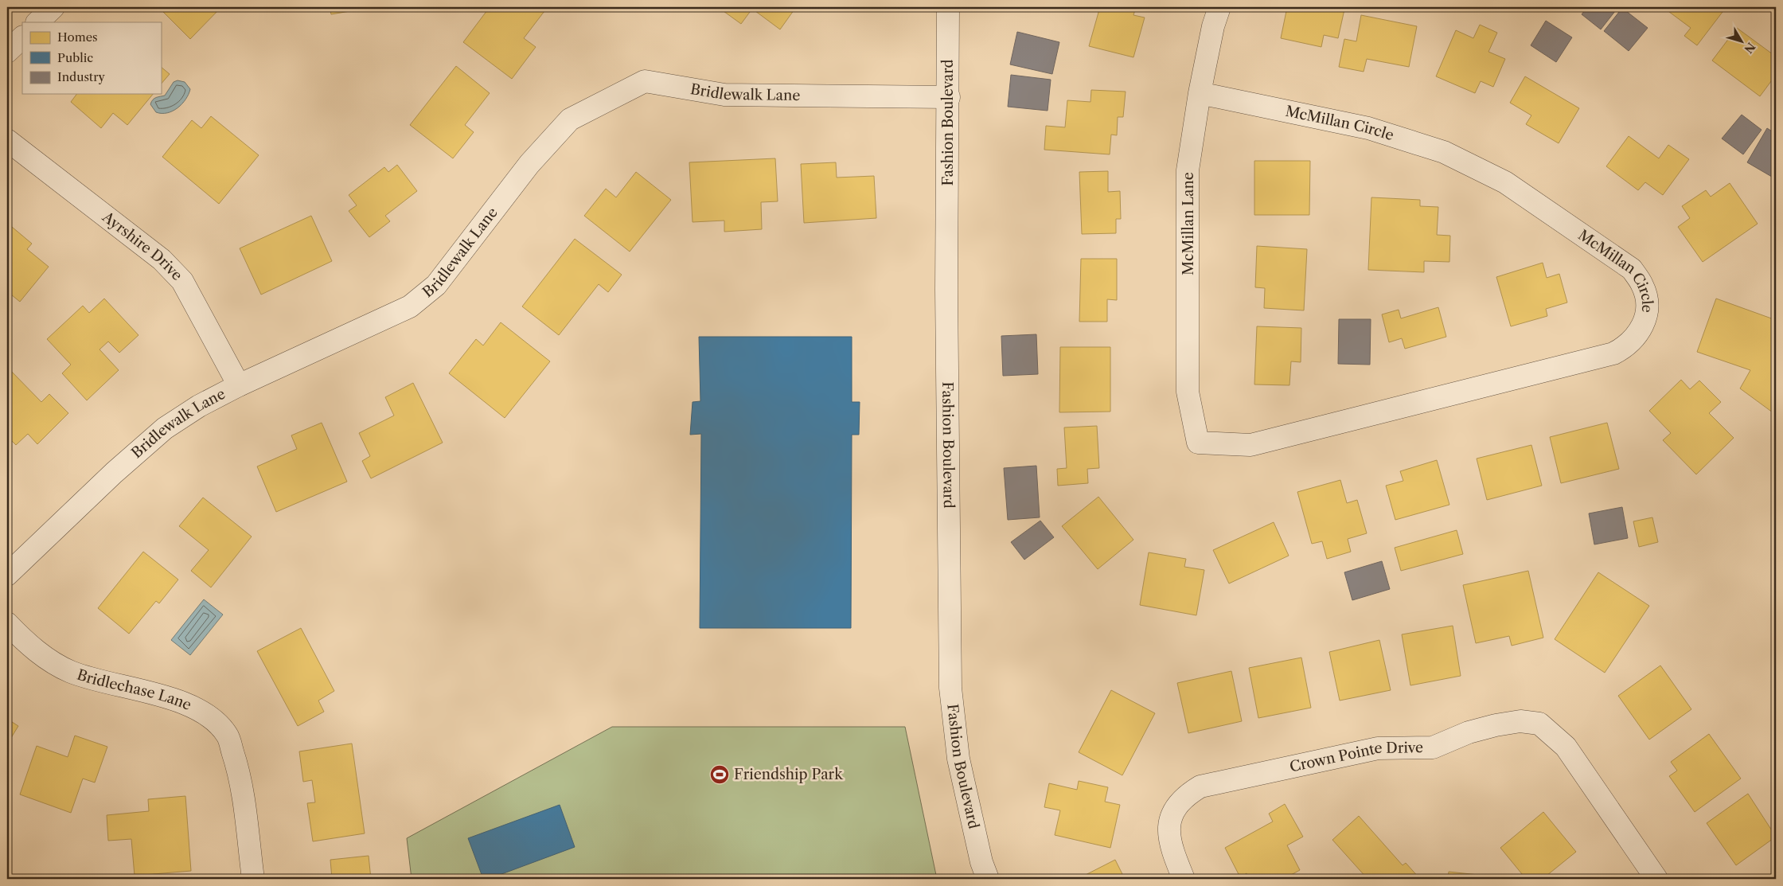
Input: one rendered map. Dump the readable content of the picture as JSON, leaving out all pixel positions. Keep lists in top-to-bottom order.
{
  "streets": {
    "street": [
      "Bridlewalk Lane",
      "Fashion Boulevard",
      "McMillan Circle",
      "McMillan Lane",
      "Ayrshire Drive",
      "Bridlechase Lane",
      "Crown Pointe Drive"
    ]
  },
  "crossings": [
    ["Bridlewalk Lane", "Fashion Boulevard"],
    ["Bridlewalk Lane", "Ayrshire Drive"],
    ["McMillan Circle", "McMillan Lane"]
  ],
  "places": {
    "sports": ["Friendship Park"]
  },
  "legend": ["Homes", "Public", "Industry"],
  "north": "bottom right"
}
